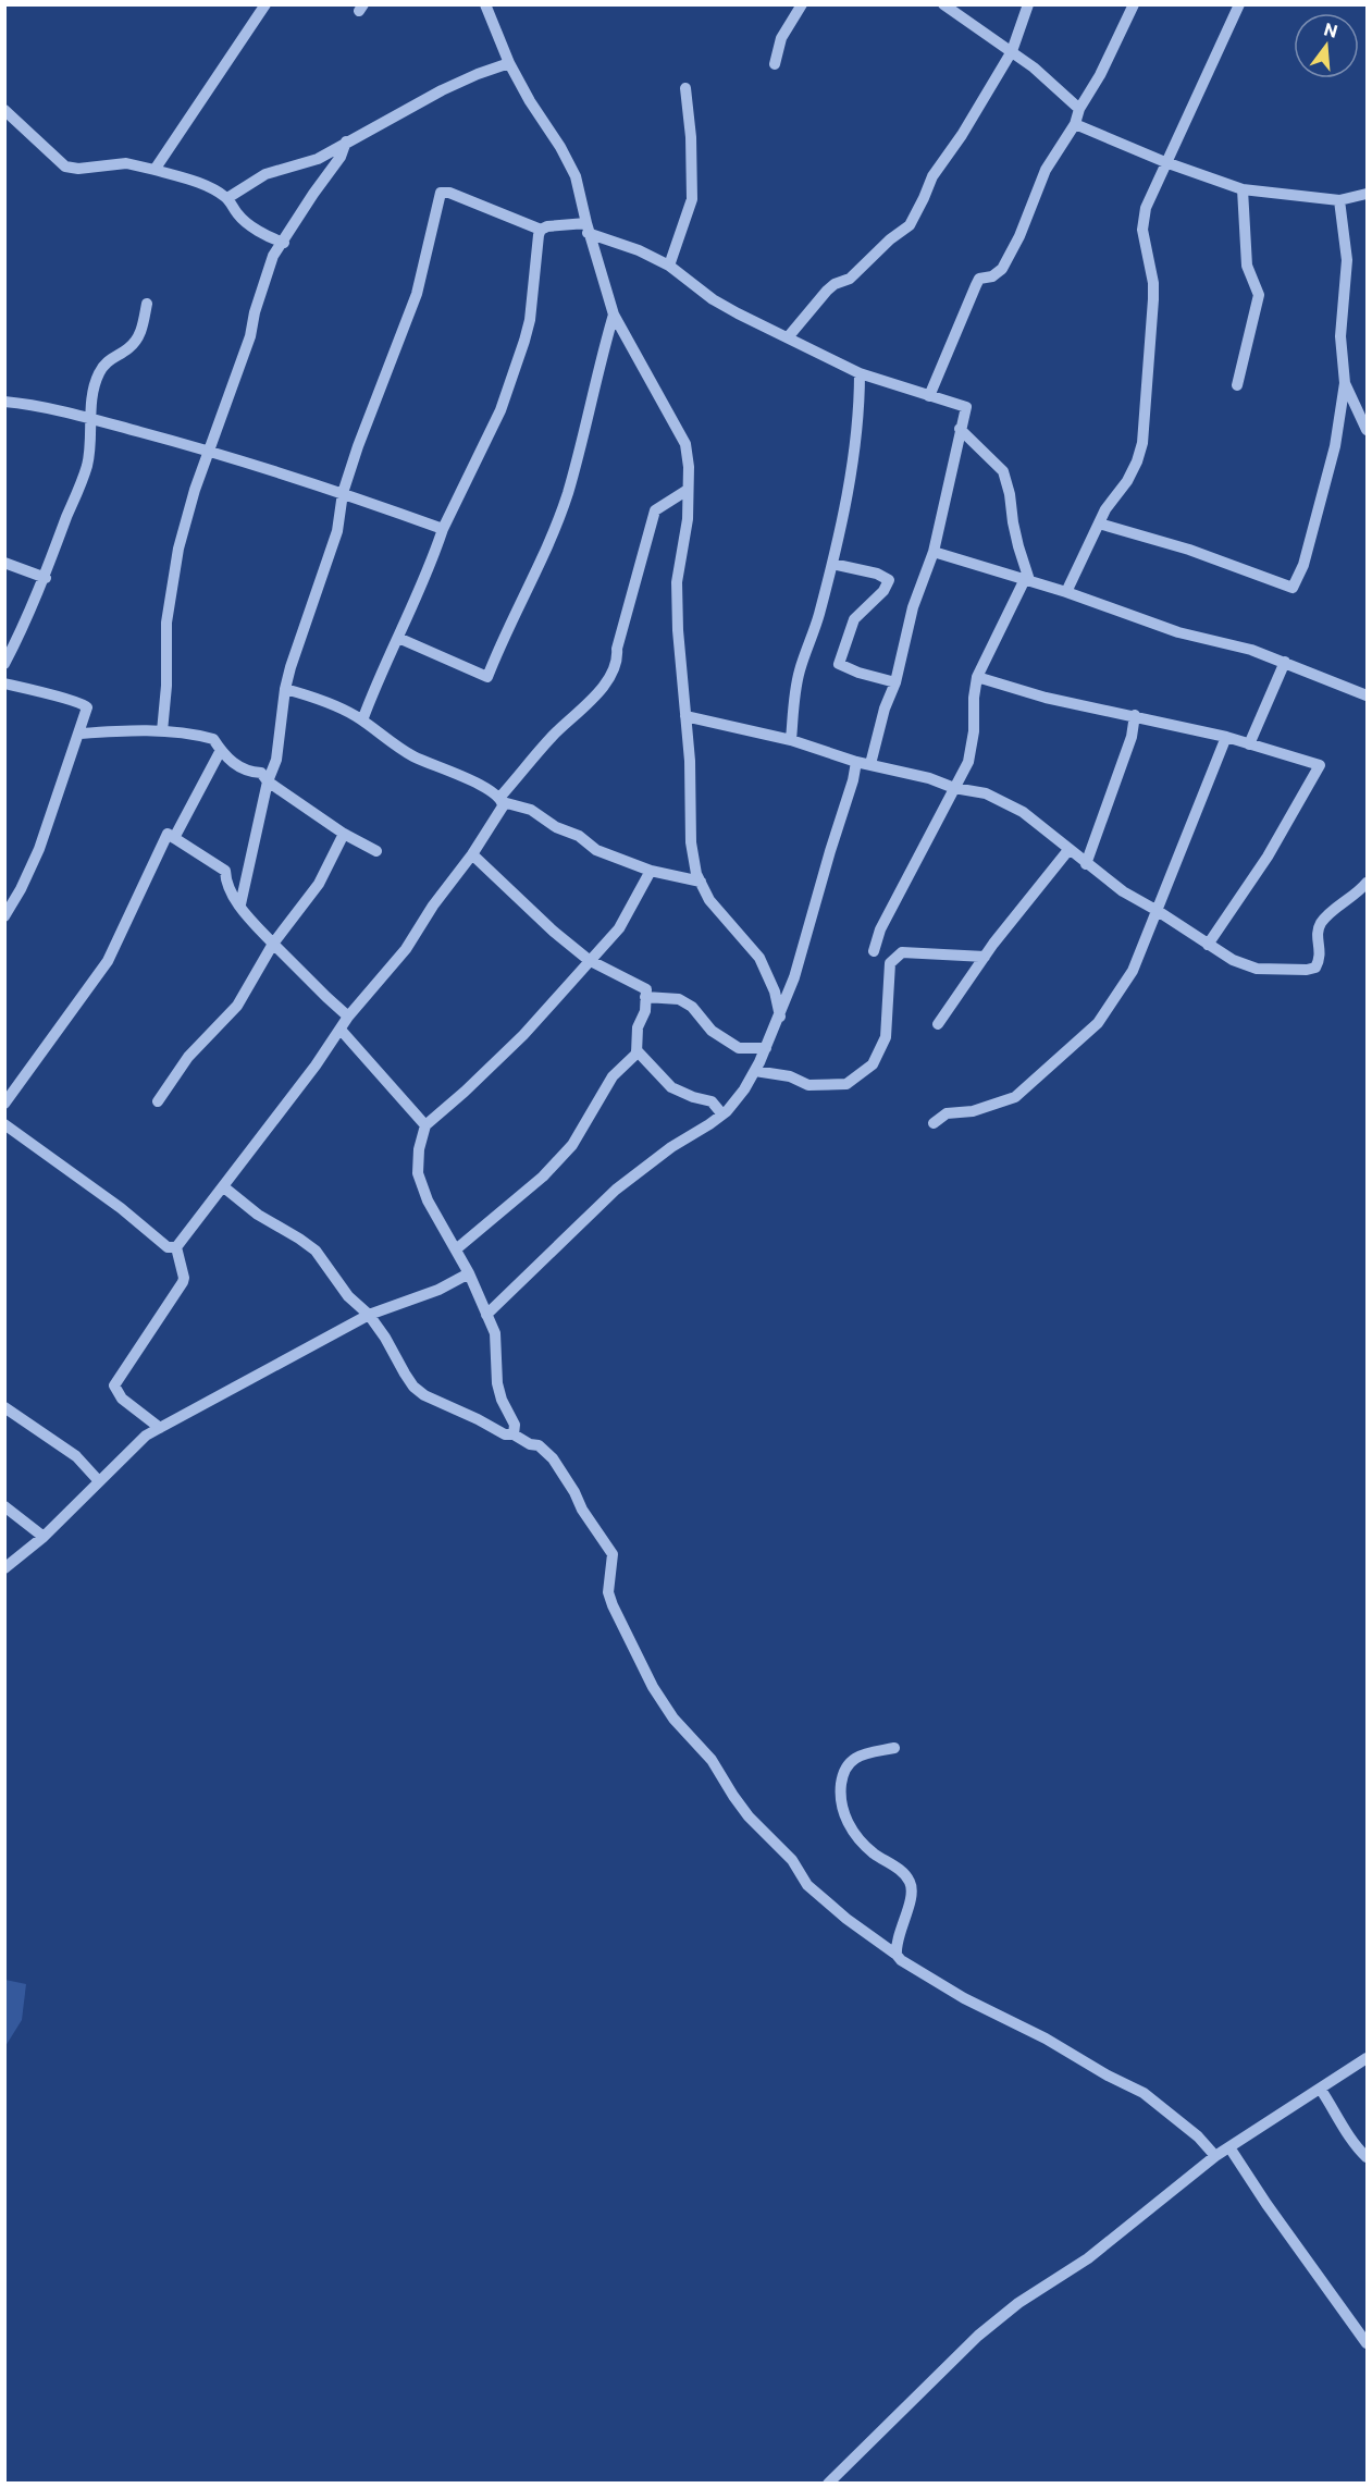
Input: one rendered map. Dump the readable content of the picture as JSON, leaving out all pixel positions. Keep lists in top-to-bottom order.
{
  "north": "top"
}
